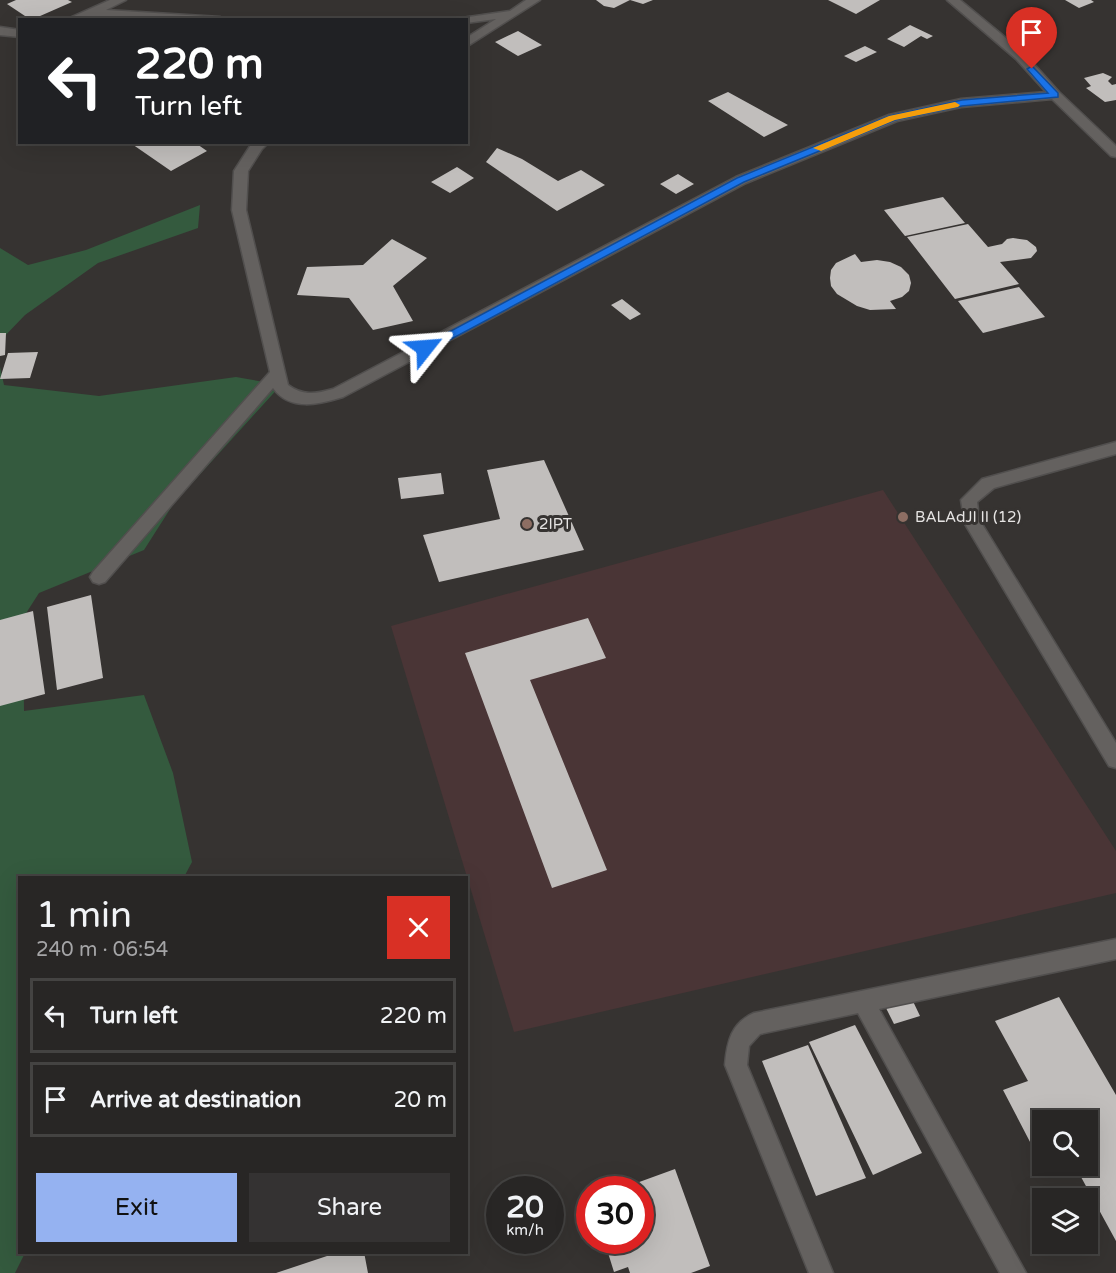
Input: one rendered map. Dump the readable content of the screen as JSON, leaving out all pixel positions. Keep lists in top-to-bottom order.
{
  "places": ["BALAdJI II (12)", "2IPT"],
  "page": {
    "turn": ["220 m", "Turn left"],
    "heading": ["1 min", "240 m · 06:54"],
    "list": [
      {
        "name": "Turn left",
        "value": "220 m"
      },
      {
        "name": "Arrive at destination",
        "value": "20 m"
      }
    ],
    "buttons": ["Exit", "Share"],
    "speed": "20 km/h",
    "limit": "30"
  }
}
